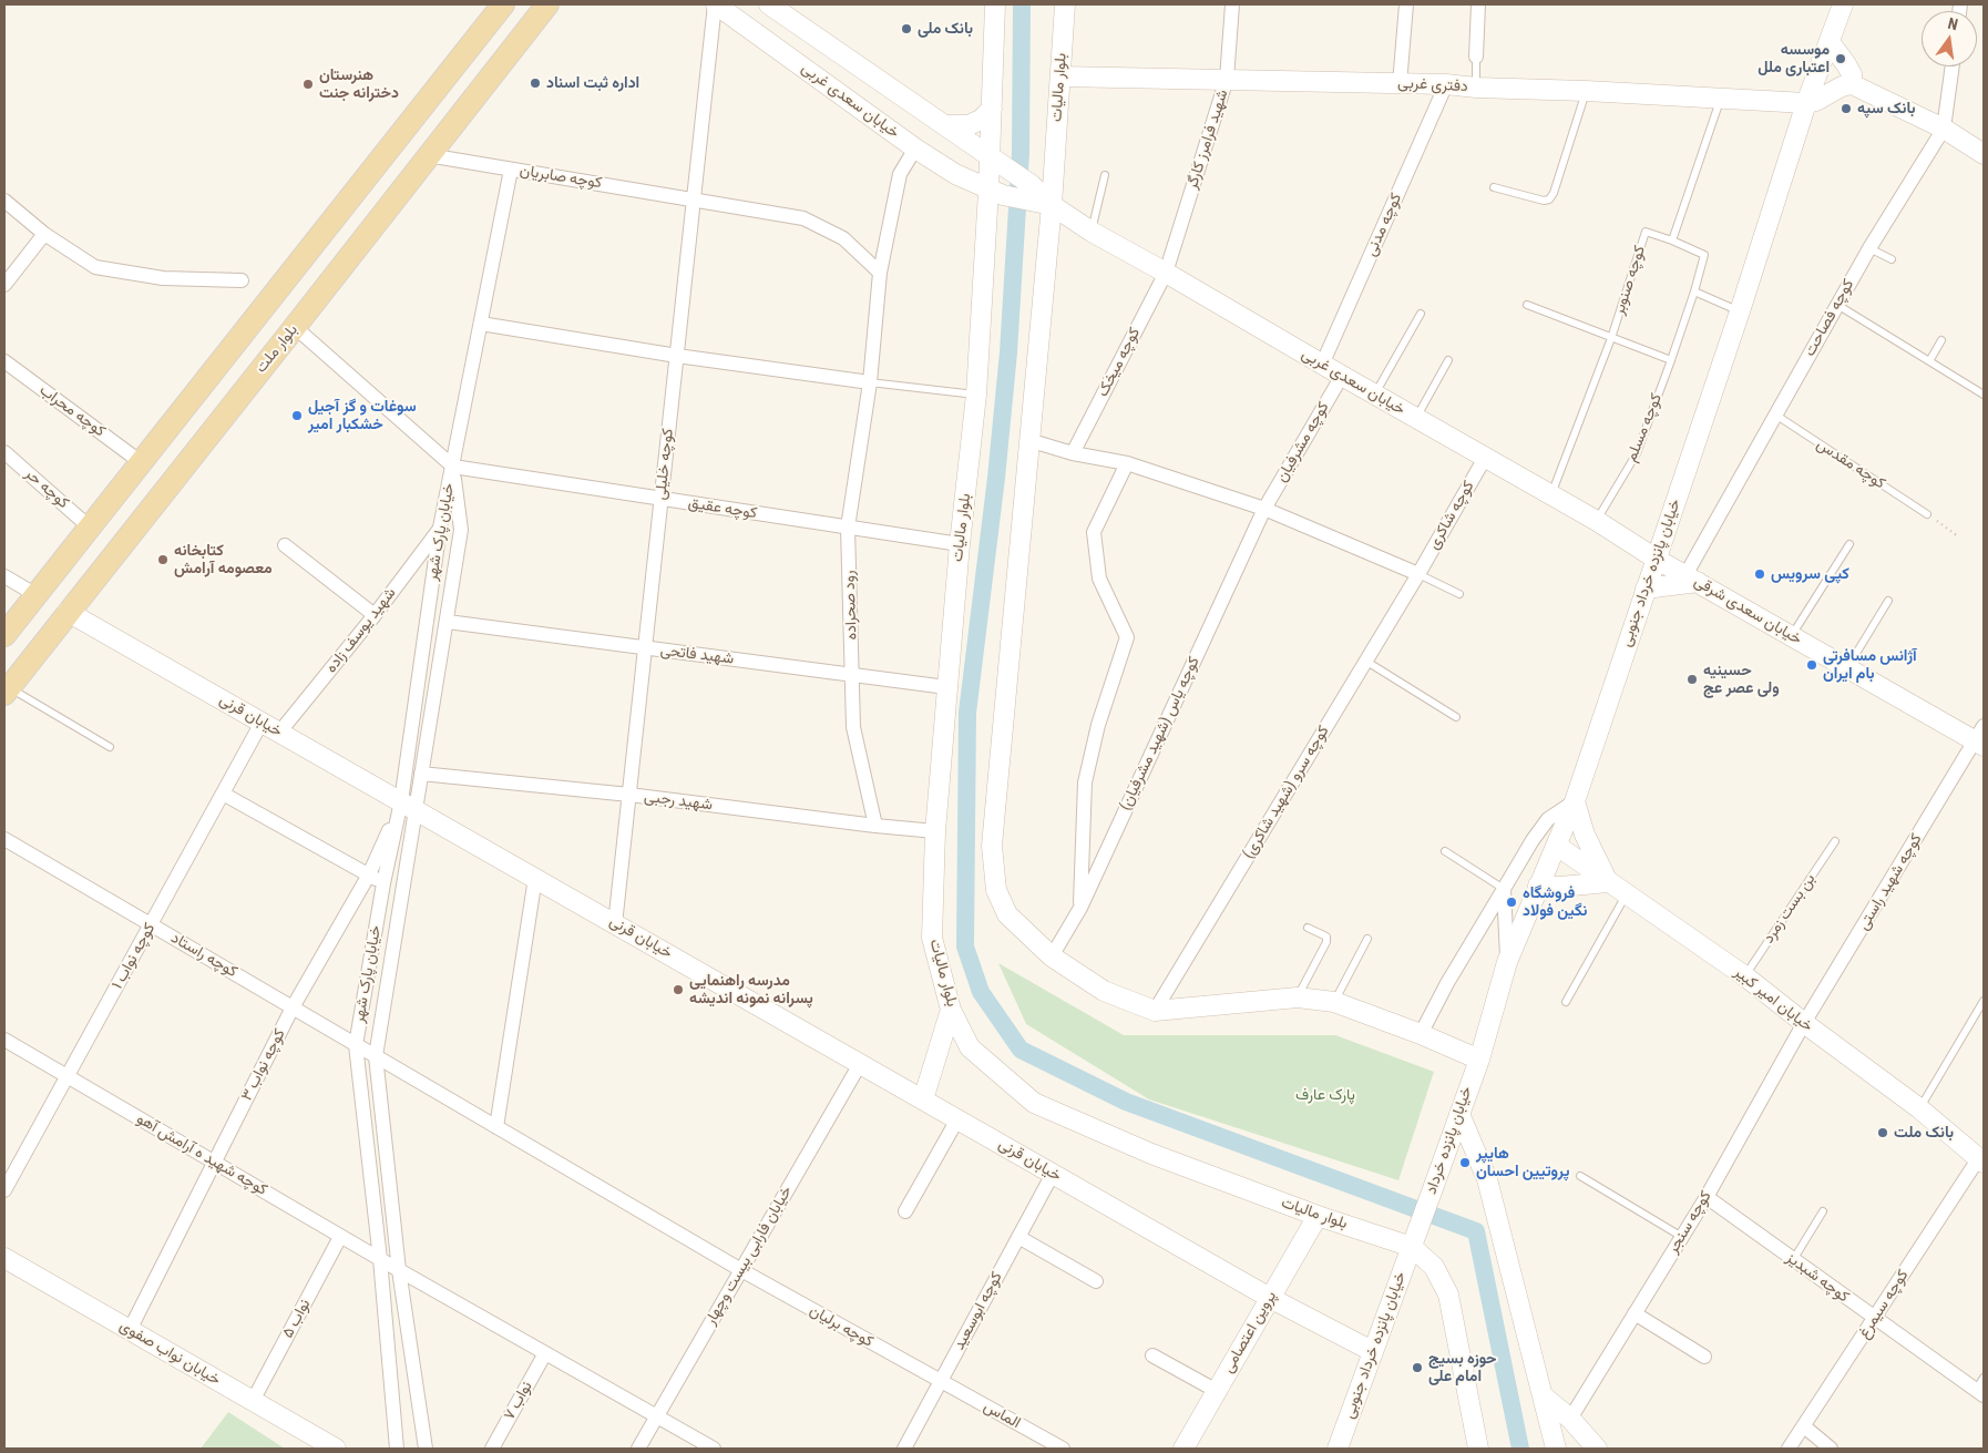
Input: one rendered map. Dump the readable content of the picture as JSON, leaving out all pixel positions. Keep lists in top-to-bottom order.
{
  "streets": {
    "main road": ["بلوار ملت"],
    "street": [
      "دفتری غربی",
      "بلوار مالیات",
      "خیابان سعدی غربی",
      "شهید فرامرز کارگر",
      "کوچه صابریان",
      "کوچه مدنی",
      "کوچه فصاحت",
      "کوچه میخک",
      "کوچه محراب",
      "کوچه مشرفیان",
      "کوچه خلیلی",
      "کوچه حر",
      "کوچه عقیق",
      "کوچه شاکری",
      "خیابان پارک شهر",
      "خیابان پانزده خرداد جنوبی",
      "رود صحراده",
      "خیابان سعدی شرقی",
      "شهید یوسف زاده",
      "شهید فاتحی",
      "خیابان قرنی",
      "کوچه یاس (شهید مشرفیان)",
      "کوچه سرو (شهید شاکری)",
      "شهید رجبی",
      "کوچه شهید راستی",
      "کوچه راستاد",
      "کوچه نواب ۱",
      "خیابان امیر کبیر",
      "کوچه نواب ۳",
      "خیابان پانزده خرداد",
      "کوچه شهید ه آرامش آهو",
      "کوچه سنجر",
      "خیابان فارابی بیست وچهار",
      "کوچه شبدیز",
      "کوچه سیمرغ",
      "کوچه ابوسعید",
      "نواب ۵",
      "کوچه برلیان",
      "پروین اعتصامی",
      "خیابان نواب صفوی",
      "نواب ۷",
      "الماس"
    ],
    "lane": [
      "کوچه صنوبر",
      "کوچه مسلم",
      "کوچه مقدس",
      "بن بست زمرد"
    ]
  },
  "crossings": [
    ["دفتری غربی", "بلوار مالیات"],
    ["دفتری غربی", "شهید فرامرز کارگر"],
    ["دفتری غربی", "کوچه مدنی"],
    ["دفتری غربی", "خیابان پانزده خرداد جنوبی"],
    ["بلوار مالیات", "خیابان سعدی غربی"],
    ["بلوار مالیات", "کوچه عقیق"],
    ["بلوار مالیات", "خیابان پانزده خرداد جنوبی"],
    ["بلوار مالیات", "شهید فاتحی"],
    ["بلوار مالیات", "کوچه یاس (شهید مشرفیان)"],
    ["بلوار مالیات", "کوچه سرو (شهید شاکری)"],
    ["بلوار مالیات", "شهید رجبی"],
    ["بلوار مالیات", "خیابان پانزده خرداد"],
    ["بلوار مالیات", "پروین اعتصامی"],
    ["خیابان سعدی غربی", "شهید فرامرز کارگر"],
    ["خیابان سعدی غربی", "کوچه مدنی"],
    ["خیابان سعدی غربی", "کوچه صنوبر"],
    ["خیابان سعدی غربی", "کوچه میخک"],
    ["خیابان سعدی غربی", "کوچه مسلم"],
    ["خیابان سعدی غربی", "کوچه مشرفیان"],
    ["خیابان سعدی غربی", "کوچه خلیلی"],
    ["خیابان سعدی غربی", "کوچه شاکری"],
    ["خیابان سعدی غربی", "خیابان پانزده خرداد جنوبی"],
    ["خیابان سعدی غربی", "رود صحراده"],
    ["خیابان سعدی غربی", "خیابان سعدی شرقی"],
    ["شهید فرامرز کارگر", "کوچه میخک"],
    ["کوچه صابریان", "بلوار ملت"],
    ["کوچه صابریان", "کوچه خلیلی"],
    ["کوچه صابریان", "رود صحراده"],
    ["کوچه صنوبر", "کوچه مسلم"],
    ["کوچه فصاحت", "کوچه مقدس"],
    ["کوچه فصاحت", "خیابان سعدی شرقی"],
    ["بلوار ملت", "خیابان قرنی"],
    ["کوچه مشرفیان", "کوچه یاس (شهید مشرفیان)"],
    ["کوچه خلیلی", "کوچه عقیق"],
    ["کوچه خلیلی", "شهید فاتحی"],
    ["کوچه خلیلی", "خیابان قرنی"],
    ["کوچه خلیلی", "شهید رجبی"],
    ["کوچه عقیق", "خیابان پارک شهر"],
    ["کوچه عقیق", "رود صحراده"],
    ["کوچه شاکری", "کوچه سرو (شهید شاکری)"],
    ["خیابان پارک شهر", "شهید یوسف زاده"],
    ["خیابان پارک شهر", "شهید فاتحی"],
    ["خیابان پارک شهر", "خیابان قرنی"],
    ["خیابان پارک شهر", "شهید رجبی"],
    ["خیابان پارک شهر", "کوچه راستاد"],
    ["خیابان پارک شهر", "کوچه نواب ۳"],
    ["خیابان پارک شهر", "کوچه شهید ه آرامش آهو"],
    ["خیابان پانزده خرداد جنوبی", "خیابان سعدی شرقی"],
    ["خیابان پانزده خرداد جنوبی", "خیابان قرنی"],
    ["خیابان پانزده خرداد جنوبی", "خیابان امیر کبیر"],
    ["خیابان پانزده خرداد جنوبی", "خیابان پانزده خرداد"],
    ["رود صحراده", "شهید فاتحی"],
    ["رود صحراده", "شهید رجبی"],
    ["خیابان سعدی شرقی", "کوچه شهید راستی"],
    ["شهید یوسف زاده", "خیابان قرنی"],
    ["خیابان قرنی", "کوچه نواب ۱"],
    ["خیابان قرنی", "کوچه نواب ۳"],
    ["خیابان قرنی", "خیابان فارابی بیست وچهار"],
    ["خیابان قرنی", "کوچه ابوسعید"],
    ["خیابان قرنی", "پروین اعتصامی"],
    ["کوچه شهید راستی", "خیابان امیر کبیر"],
    ["کوچه شهید راستی", "کوچه سنجر"],
    ["بن بست زمرد", "خیابان امیر کبیر"],
    ["کوچه راستاد", "کوچه نواب ۱"],
    ["کوچه راستاد", "کوچه نواب ۳"],
    ["کوچه راستاد", "کوچه برلیان"],
    ["کوچه نواب ۱", "کوچه شهید ه آرامش آهو"],
    ["خیابان امیر کبیر", "کوچه سنجر"],
    ["خیابان امیر کبیر", "کوچه سیمرغ"],
    ["کوچه نواب ۳", "کوچه شهید ه آرامش آهو"],
    ["کوچه نواب ۳", "خیابان نواب صفوی"],
    ["کوچه شهید ه آرامش آهو", "خیابان فارابی بیست وچهار"],
    ["کوچه شهید ه آرامش آهو", "نواب ۵"],
    ["کوچه شهید ه آرامش آهو", "نواب ۷"],
    ["کوچه سنجر", "کوچه شبدیز"],
    ["خیابان فارابی بیست وچهار", "کوچه برلیان"],
    ["کوچه شبدیز", "کوچه سیمرغ"],
    ["کوچه ابوسعید", "کوچه برلیان"],
    ["کوچه ابوسعید", "الماس"],
    ["نواب ۵", "خیابان نواب صفوی"],
    ["کوچه برلیان", "الماس"]
  ],
  "parks": ["پارک عارف"],
  "places": [
    "بانک ملی",
    "موسسه اعتباری ملل",
    "اداره ثبت اسناد",
    "هنرستان دخترانه جنت",
    "بانک سپه",
    "سوغات و گز آجیل خشکبار امیر",
    "کتابخانه معصومه آرامش",
    "کپی سرویس",
    "آژانس مسافرتی بام ایران",
    "حسینیه ولی عصر عج",
    "فروشگاه نگین فولاد",
    "مدرسه راهنمایی پسرانه نمونه اندیشه",
    "بانک ملت",
    "هایپر پروتیین احسان",
    "حوزه بسیج امام علی"
  ],
  "north": "top"
}
